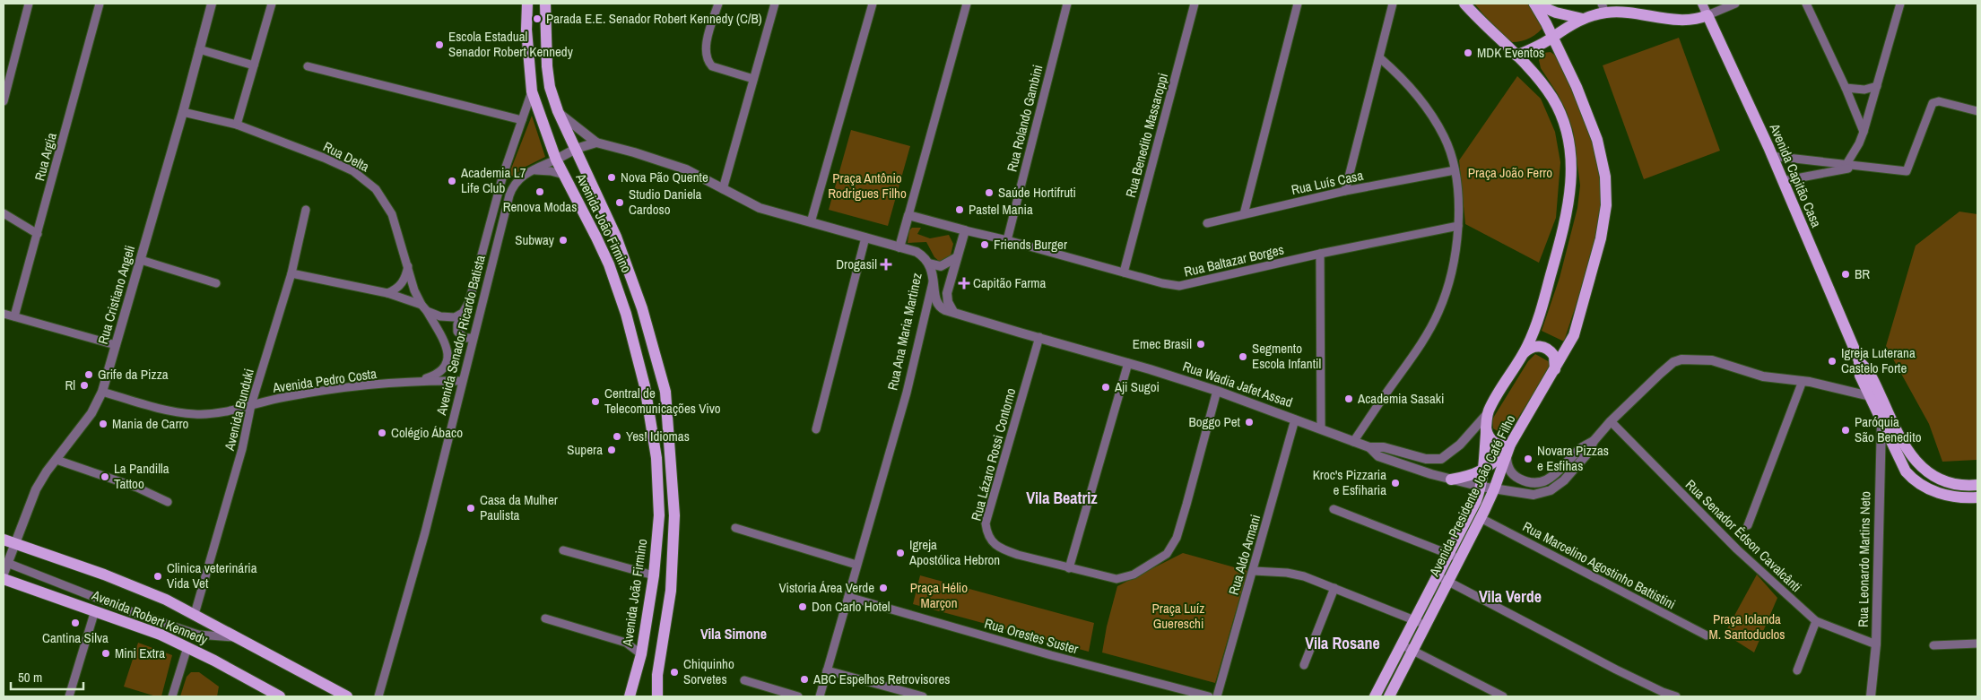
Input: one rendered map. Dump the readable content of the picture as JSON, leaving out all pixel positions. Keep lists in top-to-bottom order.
{
  "streets": {
    "main road": [
      "Avenida Capitão Casa",
      "Avenida João Firmino",
      "Avenida Presidente João Café Filho",
      "Avenida Robert Kennedy"
    ],
    "street": [
      "Rua Rolando Gambini",
      "Rua Benedito Massaroppi",
      "Rua Argia",
      "Rua Delta",
      "Rua Luís Casa",
      "Rua Baltazar Borges",
      "Rua Cristiano Angeli",
      "Rua Ana Maria Martinez",
      "Avenida Senador Ricardo Batista",
      "Avenida Pedro Costa",
      "Rua Wadia Jafet Assad",
      "Avenida Bunduki",
      "Rua Lázaro Rossi Contorno",
      "Rua Senador Édson Cavalcânti",
      "Rua Aldo Armani",
      "Rua Leonardo Martins Neto",
      "Rua Marcelino Agostinho Battistini",
      "Rua Orestes Suster"
    ]
  },
  "crossings": [
    ["Rua Rolando Gambini", "Rua Baltazar Borges"],
    ["Rua Benedito Massaroppi", "Rua Baltazar Borges"],
    ["Rua Delta", "Rua Cristiano Angeli"],
    ["Rua Delta", "Avenida Senador Ricardo Batista"],
    ["Rua Delta", "Avenida Pedro Costa"],
    ["Avenida Capitão Casa", "Rua Wadia Jafet Assad"],
    ["Avenida Capitão Casa", "Rua Leonardo Martins Neto"],
    ["Avenida João Firmino", "Rua Ana Maria Martinez"],
    ["Avenida João Firmino", "Avenida Senador Ricardo Batista"],
    ["Rua Cristiano Angeli", "Avenida Pedro Costa"],
    ["Rua Cristiano Angeli", "Avenida Robert Kennedy"],
    ["Rua Ana Maria Martinez", "Rua Wadia Jafet Assad"],
    ["Rua Ana Maria Martinez", "Rua Orestes Suster"],
    ["Avenida Senador Ricardo Batista", "Avenida Bunduki"],
    ["Avenida Pedro Costa", "Avenida Bunduki"],
    ["Rua Wadia Jafet Assad", "Rua Lázaro Rossi Contorno"],
    ["Rua Wadia Jafet Assad", "Avenida Presidente João Café Filho"],
    ["Rua Wadia Jafet Assad", "Rua Senador Édson Cavalcânti"],
    ["Rua Wadia Jafet Assad", "Rua Aldo Armani"],
    ["Avenida Bunduki", "Avenida Robert Kennedy"],
    ["Avenida Presidente João Café Filho", "Rua Marcelino Agostinho Battistini"],
    ["Rua Senador Édson Cavalcânti", "Rua Leonardo Martins Neto"]
  ],
  "districts": [
    "Vila Beatriz",
    "Vila Verde",
    "Vila Simone",
    "Vila Rosane"
  ],
  "parks": [
    "Praça João Ferro",
    "Praça Antônio Rodrigues Filho",
    "Praça Hélio Marçon",
    "Praça Luíz Guereschi",
    "Praça Iolanda M. Santoduclos"
  ],
  "places": {
    "other": [
      "Parada E.E. Senador Robert Kennedy (C/B)",
      "Escola Estadual Senador Robert Kennedy",
      "MDK Eventos",
      "Nova Pão Quente",
      "Academia L7 Life Club",
      "Renova Modas",
      "Saúde Hortifruti",
      "Studio Daniela Cardoso",
      "Pastel Mania",
      "Subway",
      "Friends Burger",
      "BR",
      "Emec Brasil",
      "Segmento Escola Infantil",
      "Igreja Luterana Castelo Forte",
      "Grife da Pizza",
      "Rl",
      "Aji Sugoi",
      "Academia Sasaki",
      "Central de Telecomunicações Vivo",
      "Boggo Pet",
      "Mania de Carro",
      "Paróquia São Benedito",
      "Colégio Ábaco",
      "Yes! Idiomas",
      "Supera",
      "Novara Pizzas e Esfihas",
      "La Pandilla Tattoo",
      "Kroc's Pizzaria e Esfiharia",
      "Casa da Mulher Paulista",
      "Igreja Apostólica Hebron",
      "Clinica veterinária Vida Vet",
      "Vistoria Área Verde",
      "Don Carlo Hotel",
      "Cantina Silva",
      "Mini Extra",
      "Chiquinho Sorvetes",
      "ABC Espelhos Retrovisores"
    ],
    "health": ["Drogasil", "Capitão Farma"]
  },
  "scale_bar": "50 m"
}
